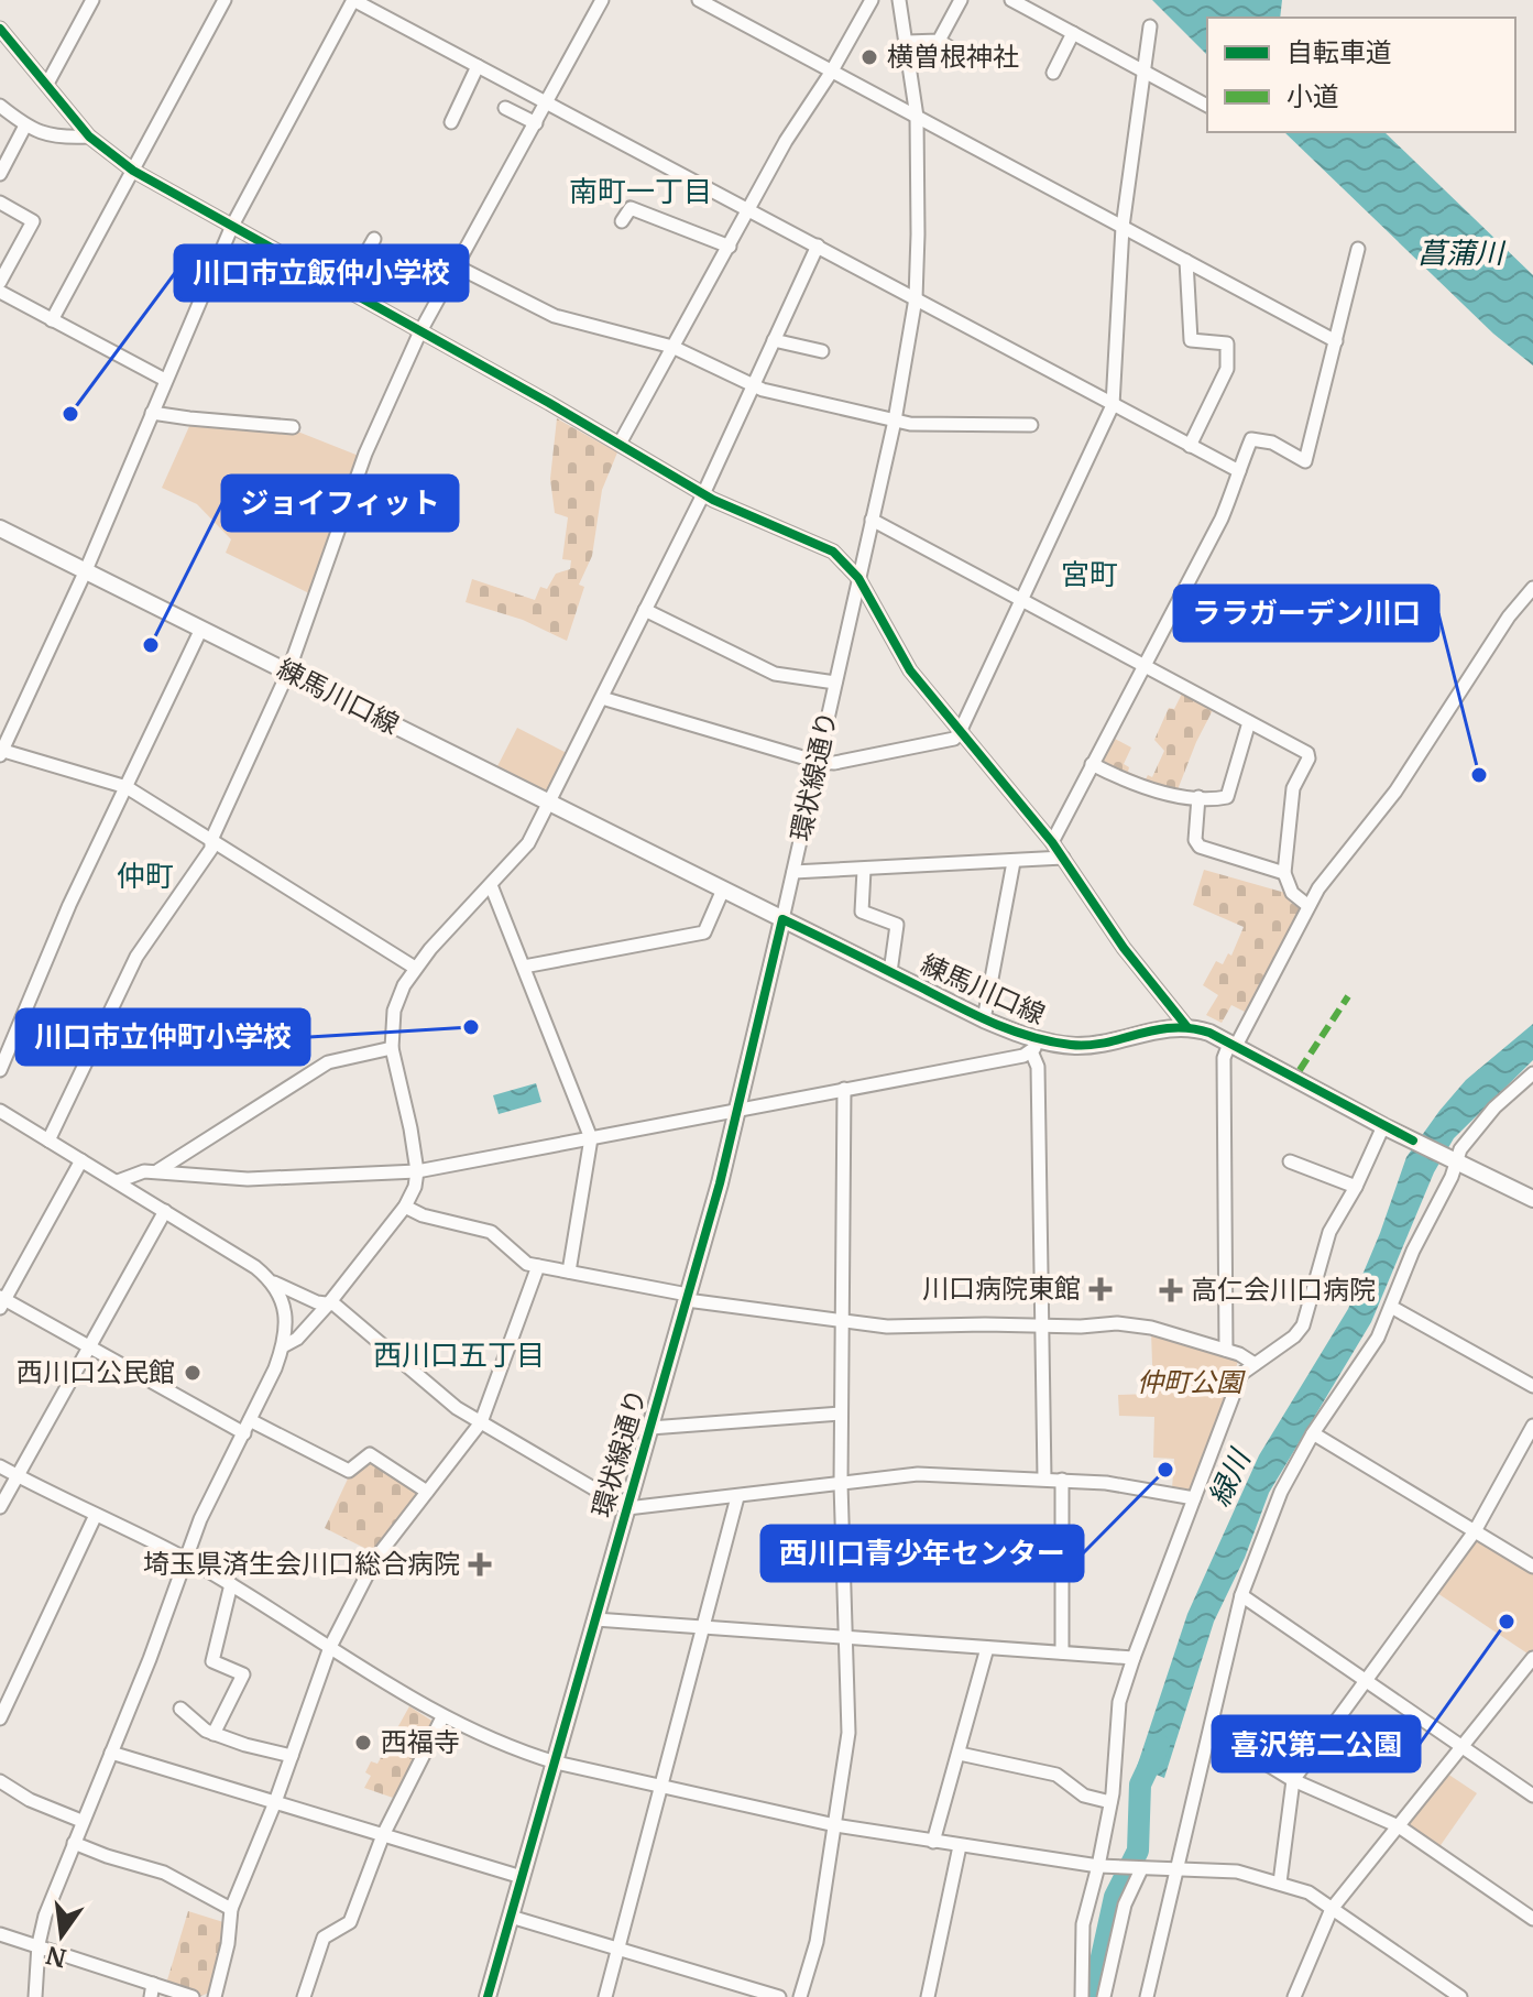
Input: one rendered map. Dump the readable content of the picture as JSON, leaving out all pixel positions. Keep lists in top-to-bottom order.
{
  "streets": {
    "main road": ["練馬川口線", "環状線通り"]
  },
  "crossings": [
    ["練馬川口線", "環状線通り"]
  ],
  "districts": [
    "南町一丁目",
    "宮町",
    "仲町",
    "西川口五丁目"
  ],
  "water": ["菖蒲川", "緑川"],
  "parks": ["仲町公園"],
  "places": {
    "other": [
      "横曽根神社",
      "川口市立飯仲小学校",
      "ジョイフィット",
      "ララガーデン川口",
      "川口市立仲町小学校",
      "西川口公民館",
      "西川口青少年センター",
      "喜沢第二公園",
      "西福寺"
    ],
    "health": ["川口病院東館", "高仁会川口病院", "埼玉県済生会川口総合病院"]
  },
  "legend": ["自転車道", "小道"],
  "north": "bottom"
}
